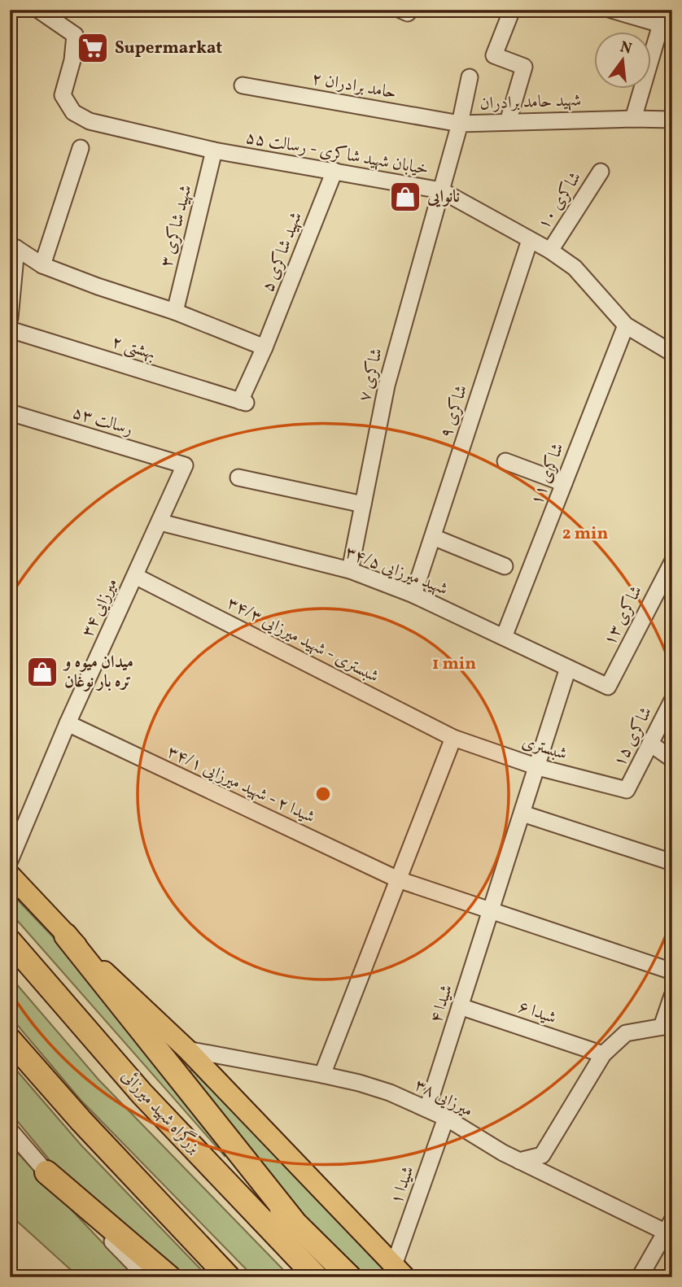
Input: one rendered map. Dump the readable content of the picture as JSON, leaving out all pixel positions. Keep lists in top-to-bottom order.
{
  "streets": {
    "highway": ["بزرگراه شهید میرزائی"],
    "street": [
      "حامد برادران ۲",
      "شهید حامد برادران",
      "خیابان شهید شاکری - رسالت ۵۵",
      "شاکری ۱۰",
      "شهید شاکری ۳",
      "شهید شاکری ۵",
      "بهشتی ۲",
      "شاکری ۷",
      "شاکری ۹",
      "رسالت ۵۳",
      "شاکری ۱۱",
      "شهید میرزایی ۳۴/۵",
      "میرزایی ۳۴",
      "شاکری ۱۳",
      "شبستری - شهید میرزایی ۳۴/۳",
      "شاکری ۱۵",
      "شبستری",
      "شیدا ۲ - شهید میرزایی ۳۴/۱",
      "شیدا ۴",
      "شیدا ۶",
      "میرزایی ۳۸",
      "شیدا ۱"
    ]
  },
  "crossings": [
    ["حامد برادران ۲", "شهید حامد برادران"],
    ["شهید حامد برادران", "خیابان شهید شاکری - رسالت ۵۵"],
    ["شهید حامد برادران", "شاکری ۷"],
    ["خیابان شهید شاکری - رسالت ۵۵", "شاکری ۱۰"],
    ["خیابان شهید شاکری - رسالت ۵۵", "شهید شاکری ۳"],
    ["خیابان شهید شاکری - رسالت ۵۵", "شهید شاکری ۵"],
    ["خیابان شهید شاکری - رسالت ۵۵", "شاکری ۷"],
    ["خیابان شهید شاکری - رسالت ۵۵", "شاکری ۹"],
    ["خیابان شهید شاکری - رسالت ۵۵", "شاکری ۱۱"],
    ["شهید شاکری ۵", "بهشتی ۲"],
    ["شاکری ۷", "شهید میرزایی ۳۴/۵"],
    ["شاکری ۹", "شهید میرزایی ۳۴/۵"],
    ["رسالت ۵۳", "میرزایی ۳۴"],
    ["شاکری ۱۱", "شهید میرزایی ۳۴/۵"],
    ["شهید میرزایی ۳۴/۵", "میرزایی ۳۴"],
    ["شهید میرزایی ۳۴/۵", "شاکری ۱۳"],
    ["شهید میرزایی ۳۴/۵", "شیدا ۴"],
    ["میرزایی ۳۴", "شبستری - شهید میرزایی ۳۴/۳"],
    ["میرزایی ۳۴", "شیدا ۲ - شهید میرزایی ۳۴/۱"],
    ["شبستری - شهید میرزایی ۳۴/۳", "شبستری"],
    ["شاکری ۱۵", "شبستری"],
    ["شبستری", "شیدا ۴"],
    ["شیدا ۴", "شیدا ۶"],
    ["شیدا ۴", "میرزایی ۳۸"],
    ["میرزایی ۳۸", "شیدا ۱"]
  ],
  "places": {
    "supermarket": ["Supermarkat"],
    "shop": ["نانوایی", "میدان میوه و تره بار نوغان"]
  },
  "north": "top",
  "rings": ["2 min", "1 min"]
}
